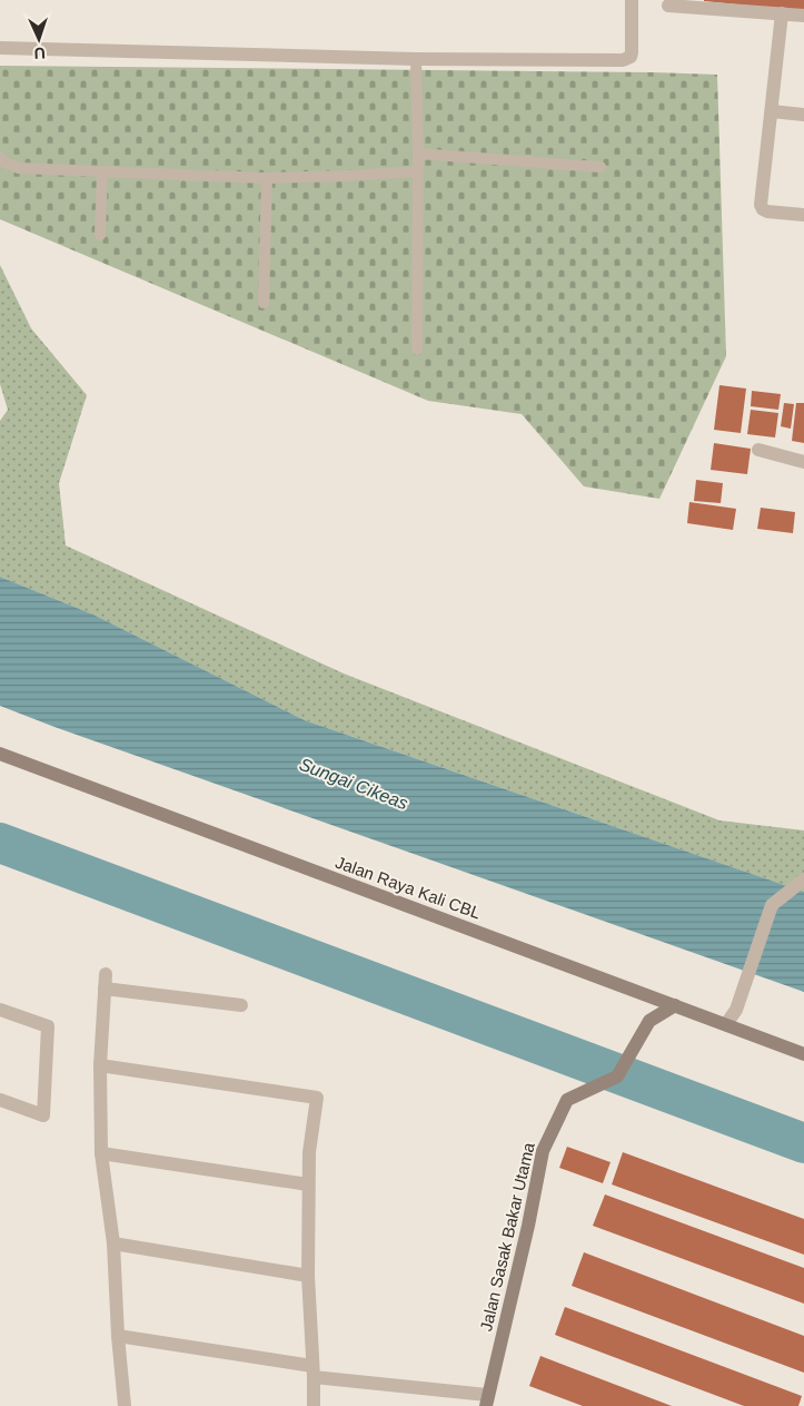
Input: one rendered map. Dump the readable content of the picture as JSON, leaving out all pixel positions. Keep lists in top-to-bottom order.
{
  "streets": {
    "main road": ["Jalan Raya Kali CBL", "Jalan Sasak Bakar Utama"]
  },
  "crossings": [
    ["Jalan Raya Kali CBL", "Jalan Sasak Bakar Utama"]
  ],
  "water": ["Sungai Cikeas"],
  "north": "bottom"
}
